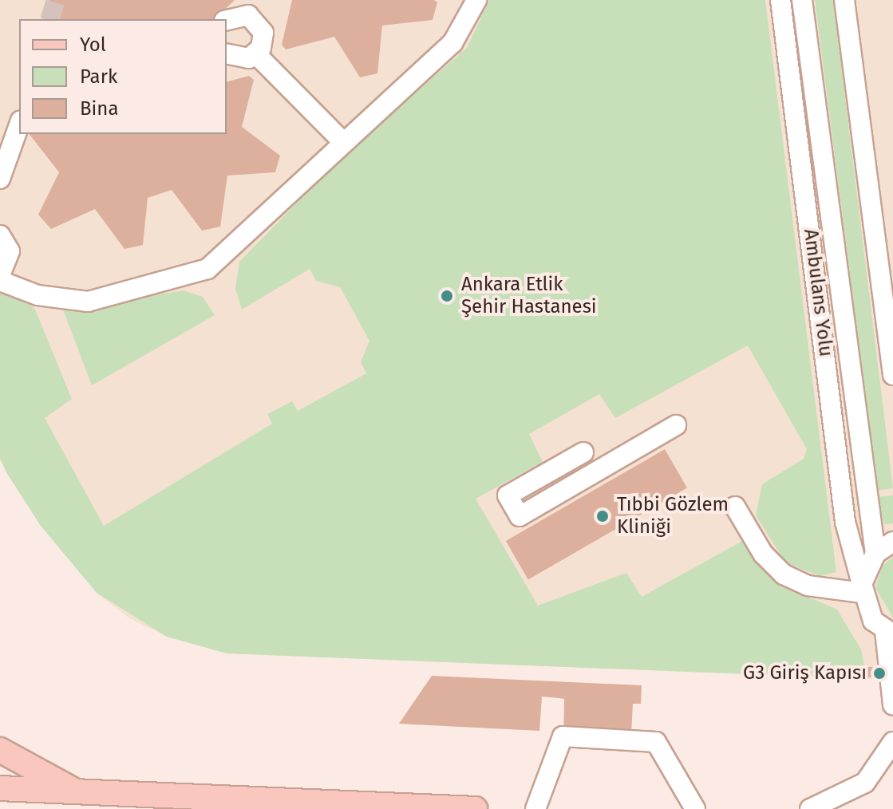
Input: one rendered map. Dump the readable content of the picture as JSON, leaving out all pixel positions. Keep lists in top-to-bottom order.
{
  "streets": {
    "lane": ["Ambulans Yolu"]
  },
  "places": ["Ankara Etlik Şehir Hastanesi", "Tıbbi Gözlem Kliniği", "G3 Giriş Kapısı"],
  "legend": ["Yol", "Park", "Bina"]
}
